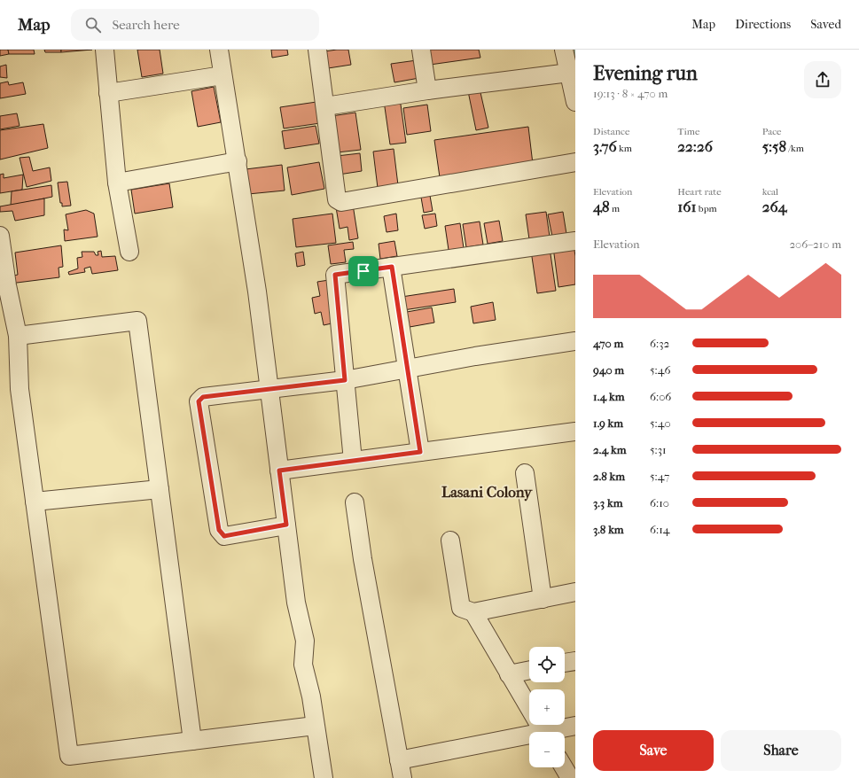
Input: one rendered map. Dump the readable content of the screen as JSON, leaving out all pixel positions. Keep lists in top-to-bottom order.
{
  "districts": ["Lasani Colony"],
  "page": {
    "header": "Map",
    "search": "Search here",
    "nav": ["Map", "Directions", "Saved"],
    "heading": ["Evening run", "19:13 · 8 × 470 m"],
    "stats": [
      ["Distance", "3.76 km"],
      ["Time", "22:26"],
      ["Pace", "5:58 /km"],
      ["Elevation", "48 m"],
      ["Heart rate", "161 bpm"],
      ["kcal", "264"]
    ],
    "chart": ["Elevation", "206–210 m"],
    "list": [
      {
        "name": "470 m",
        "note": "6:32"
      },
      {
        "name": "940 m",
        "note": "5:46"
      },
      {
        "name": "1.4 km",
        "note": "6:06"
      },
      {
        "name": "1.9 km",
        "note": "5:40"
      },
      {
        "name": "2.4 km",
        "note": "5:31"
      },
      {
        "name": "2.8 km",
        "note": "5:47"
      },
      {
        "name": "3.3 km",
        "note": "6:10"
      },
      {
        "name": "3.8 km",
        "note": "6:14"
      }
    ],
    "map_buttons": ["+", "−"],
    "buttons": ["Save", "Share"]
  }
}
